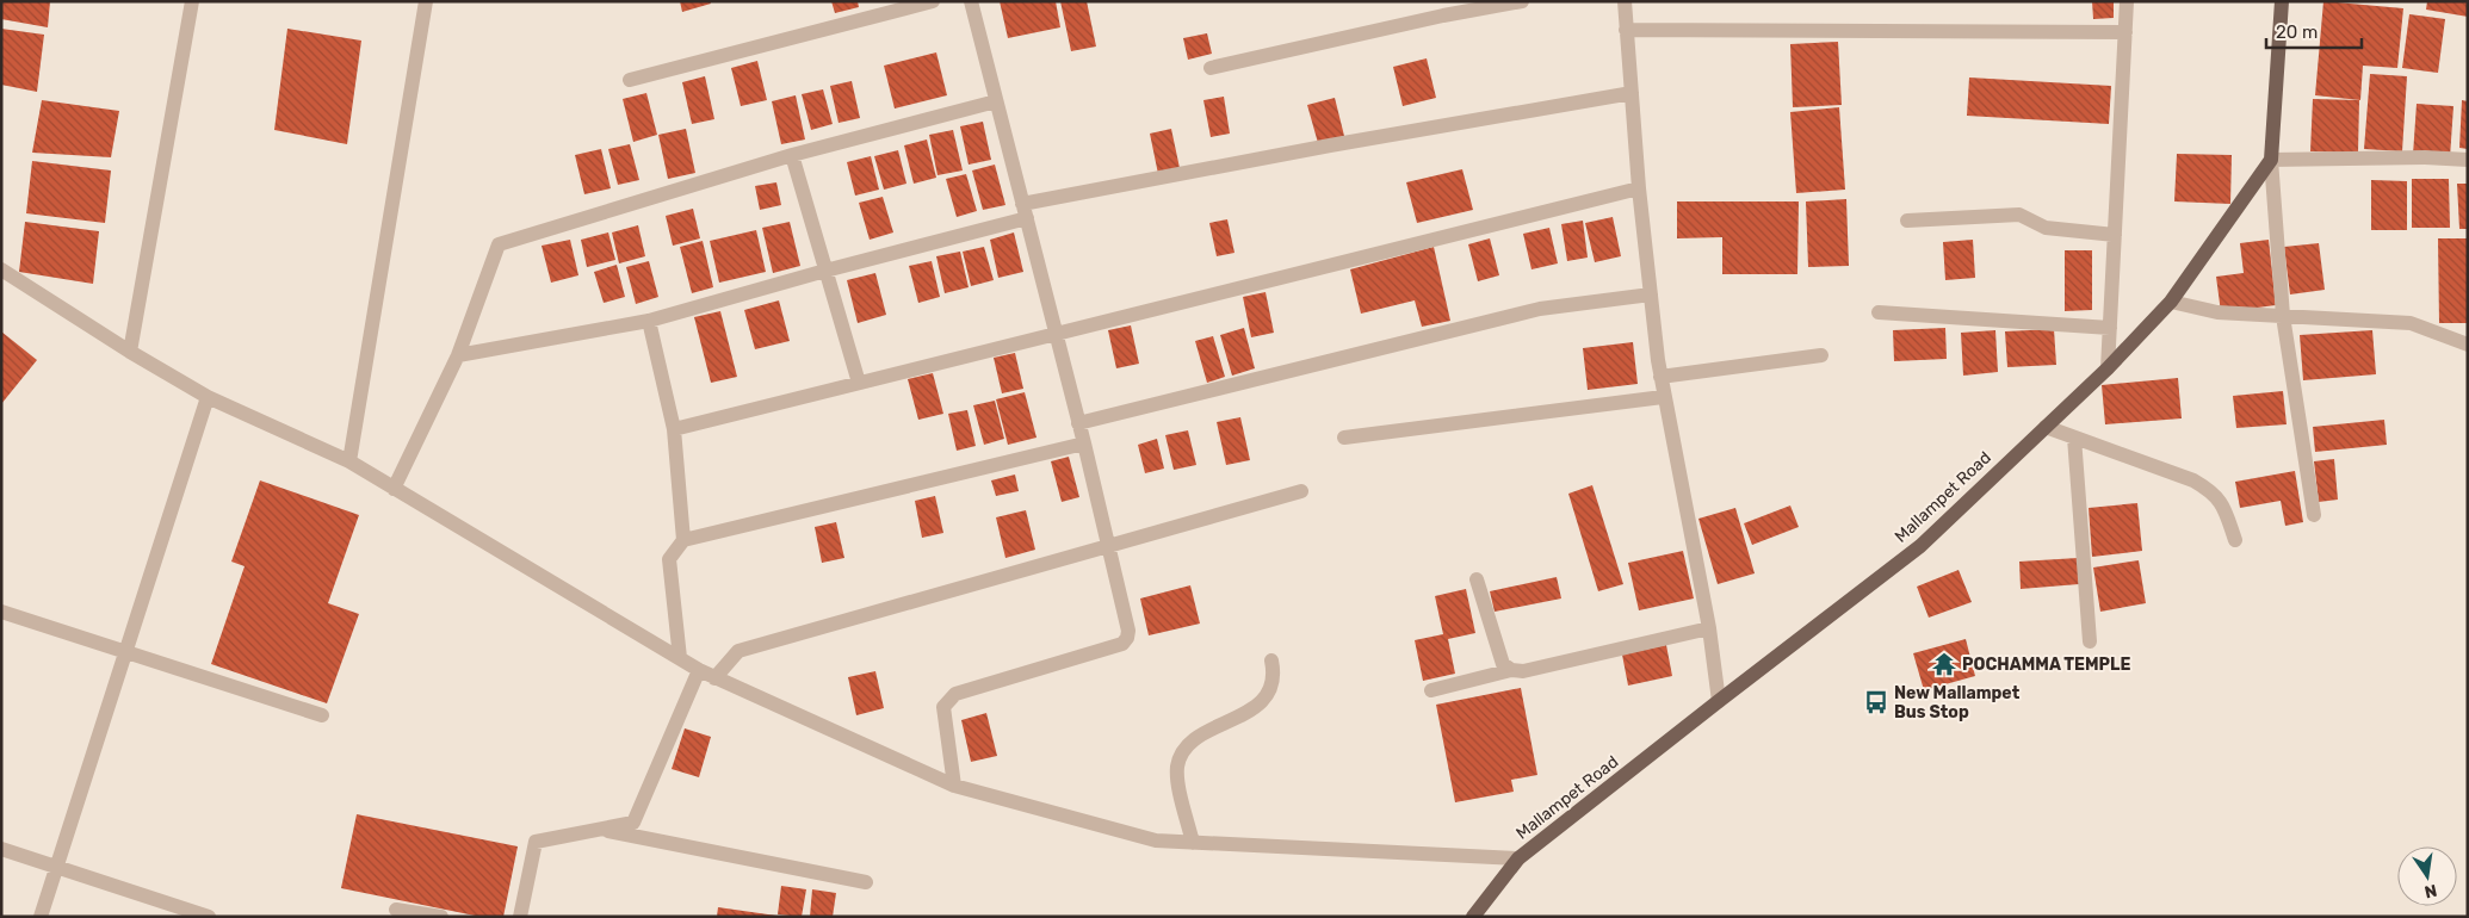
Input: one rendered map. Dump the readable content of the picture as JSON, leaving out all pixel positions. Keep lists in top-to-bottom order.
{
  "streets": {
    "main road": ["Mallampet Road"]
  },
  "places": {
    "temple": ["POCHAMMA TEMPLE"],
    "bus stop": ["New Mallampet Bus Stop"]
  },
  "scale_bar": "20 m",
  "north": "bottom"
}
